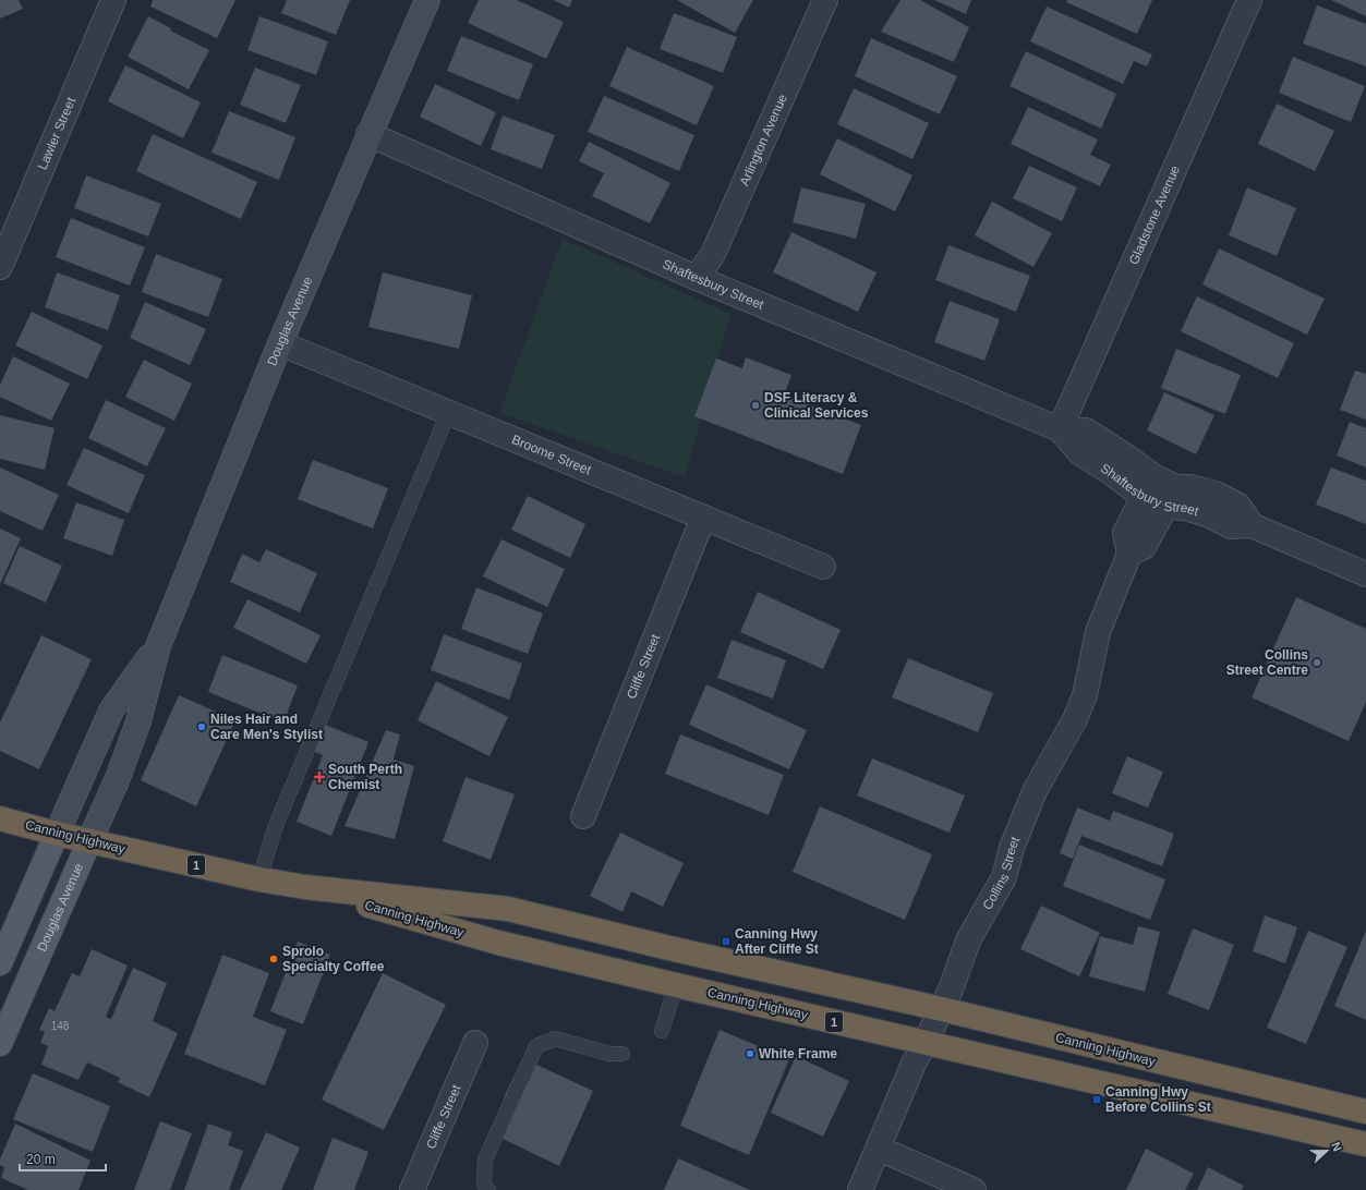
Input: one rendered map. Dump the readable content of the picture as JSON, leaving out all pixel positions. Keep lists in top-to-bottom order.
{
  "streets": {
    "highway": ["Canning Highway", "1"],
    "main road": ["Douglas Avenue"],
    "street": [
      "Lawler Street",
      "Arlington Avenue",
      "Gladstone Avenue",
      "Shaftesbury Street",
      "Broome Street",
      "Cliffe Street",
      "Collins Street"
    ]
  },
  "crossings": [
    ["Arlington Avenue", "Shaftesbury Street"],
    ["Gladstone Avenue", "Shaftesbury Street"],
    ["Shaftesbury Street", "Douglas Avenue"],
    ["Douglas Avenue", "Broome Street"],
    ["Douglas Avenue", "Canning Highway"],
    ["Broome Street", "Cliffe Street"],
    ["Canning Highway", "Collins Street"]
  ],
  "places": {
    "other": [
      "DSF Literacy & Clinical Services",
      "Collins Street Centre",
      "Niles Hair and Care Men's Stylist",
      "Sprolo Specialty Coffee",
      "White Frame"
    ],
    "health": ["South Perth Chemist"],
    "transit": ["Canning Hwy After Cliffe St", "Canning Hwy Before Collins St"]
  },
  "house_numbers": ["148"],
  "scale_bar": "20 m",
  "north": "right"
}
